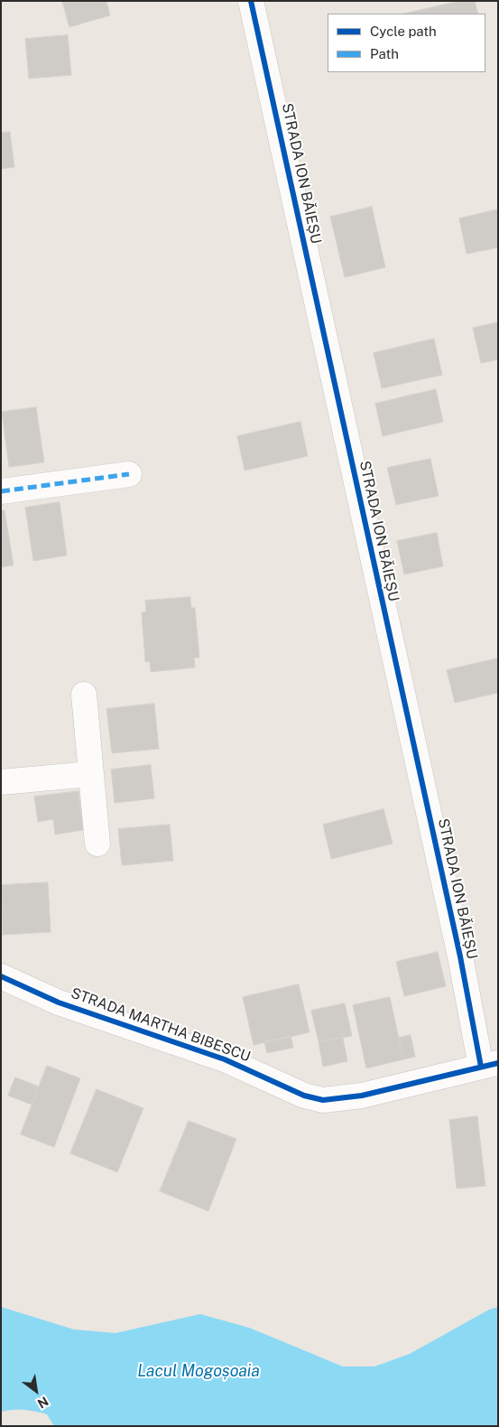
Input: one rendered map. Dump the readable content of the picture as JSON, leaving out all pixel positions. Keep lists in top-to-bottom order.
{
  "streets": {
    "street": ["STRADA ION BĂIEȘU", "STRADA MARTHA BIBESCU"]
  },
  "crossings": [
    ["STRADA ION BĂIEȘU", "STRADA MARTHA BIBESCU"]
  ],
  "water": ["Lacul Mogoșoaia"],
  "legend": ["Cycle path", "Path"],
  "north": "bottom right"
}
